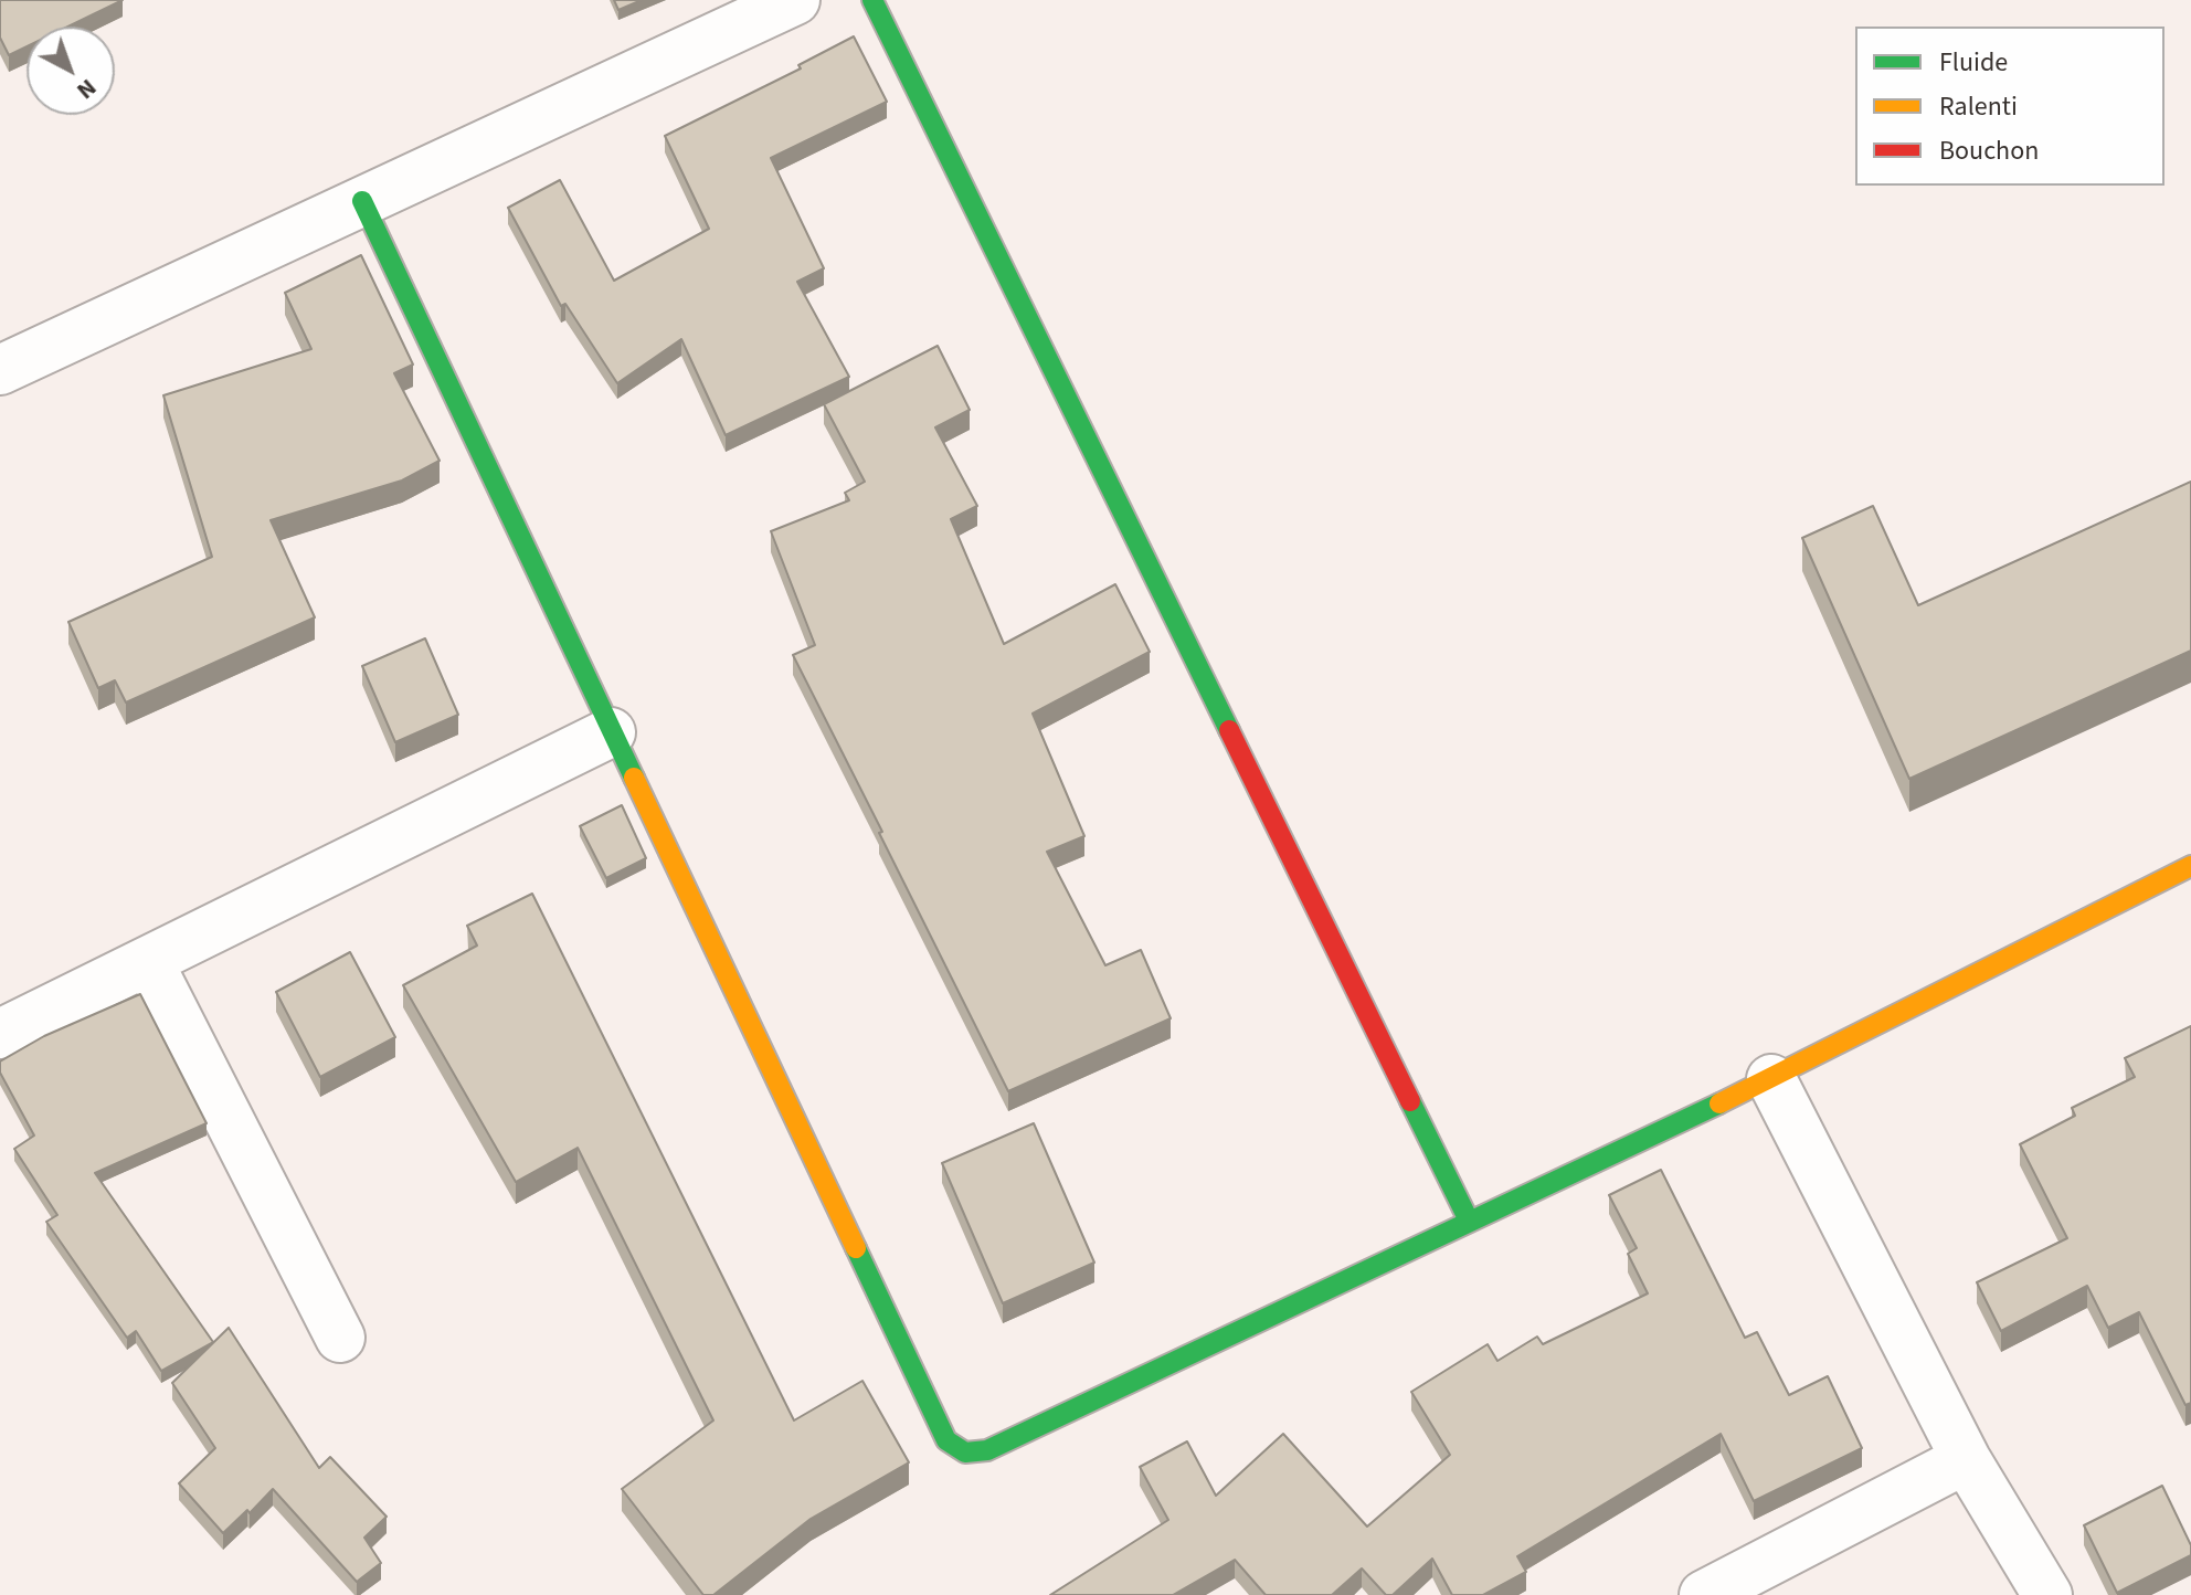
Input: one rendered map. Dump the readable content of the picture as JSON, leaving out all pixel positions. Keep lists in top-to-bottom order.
{
  "legend": ["Fluide", "Ralenti", "Bouchon"],
  "north": "bottom right"
}
